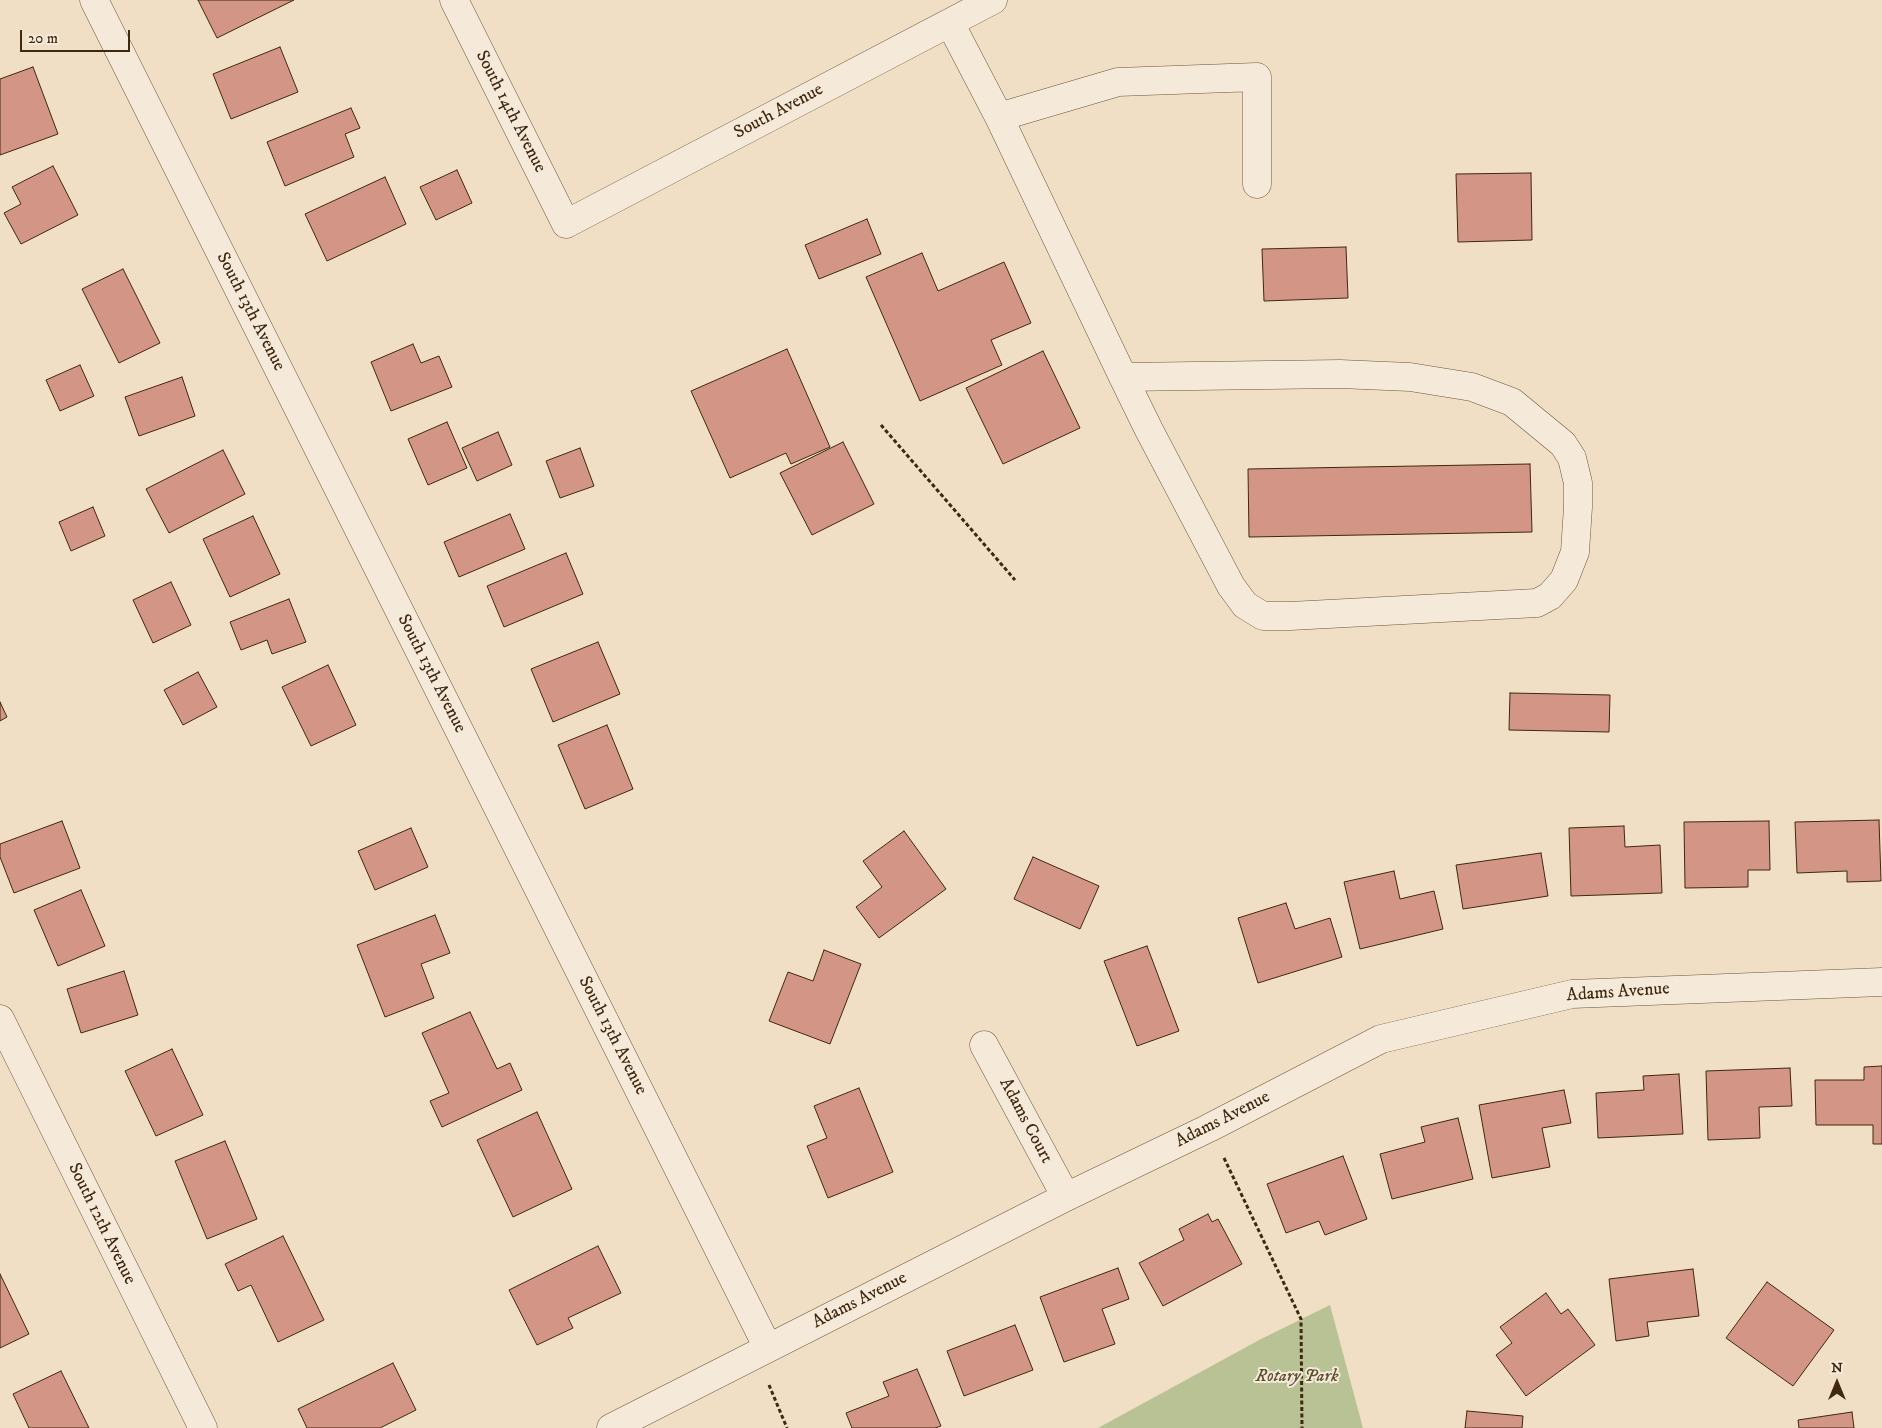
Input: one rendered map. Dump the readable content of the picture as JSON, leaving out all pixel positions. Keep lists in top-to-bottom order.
{
  "streets": {
    "street": [
      "South 14th Avenue",
      "South Avenue",
      "South 13th Avenue",
      "Adams Avenue",
      "Adams Court",
      "South 12th Avenue"
    ]
  },
  "crossings": [
    ["South 14th Avenue", "South Avenue"],
    ["South 13th Avenue", "Adams Avenue"],
    ["Adams Avenue", "Adams Court"]
  ],
  "parks": ["Rotary Park"],
  "scale_bar": "20 m",
  "north": "top"
}
